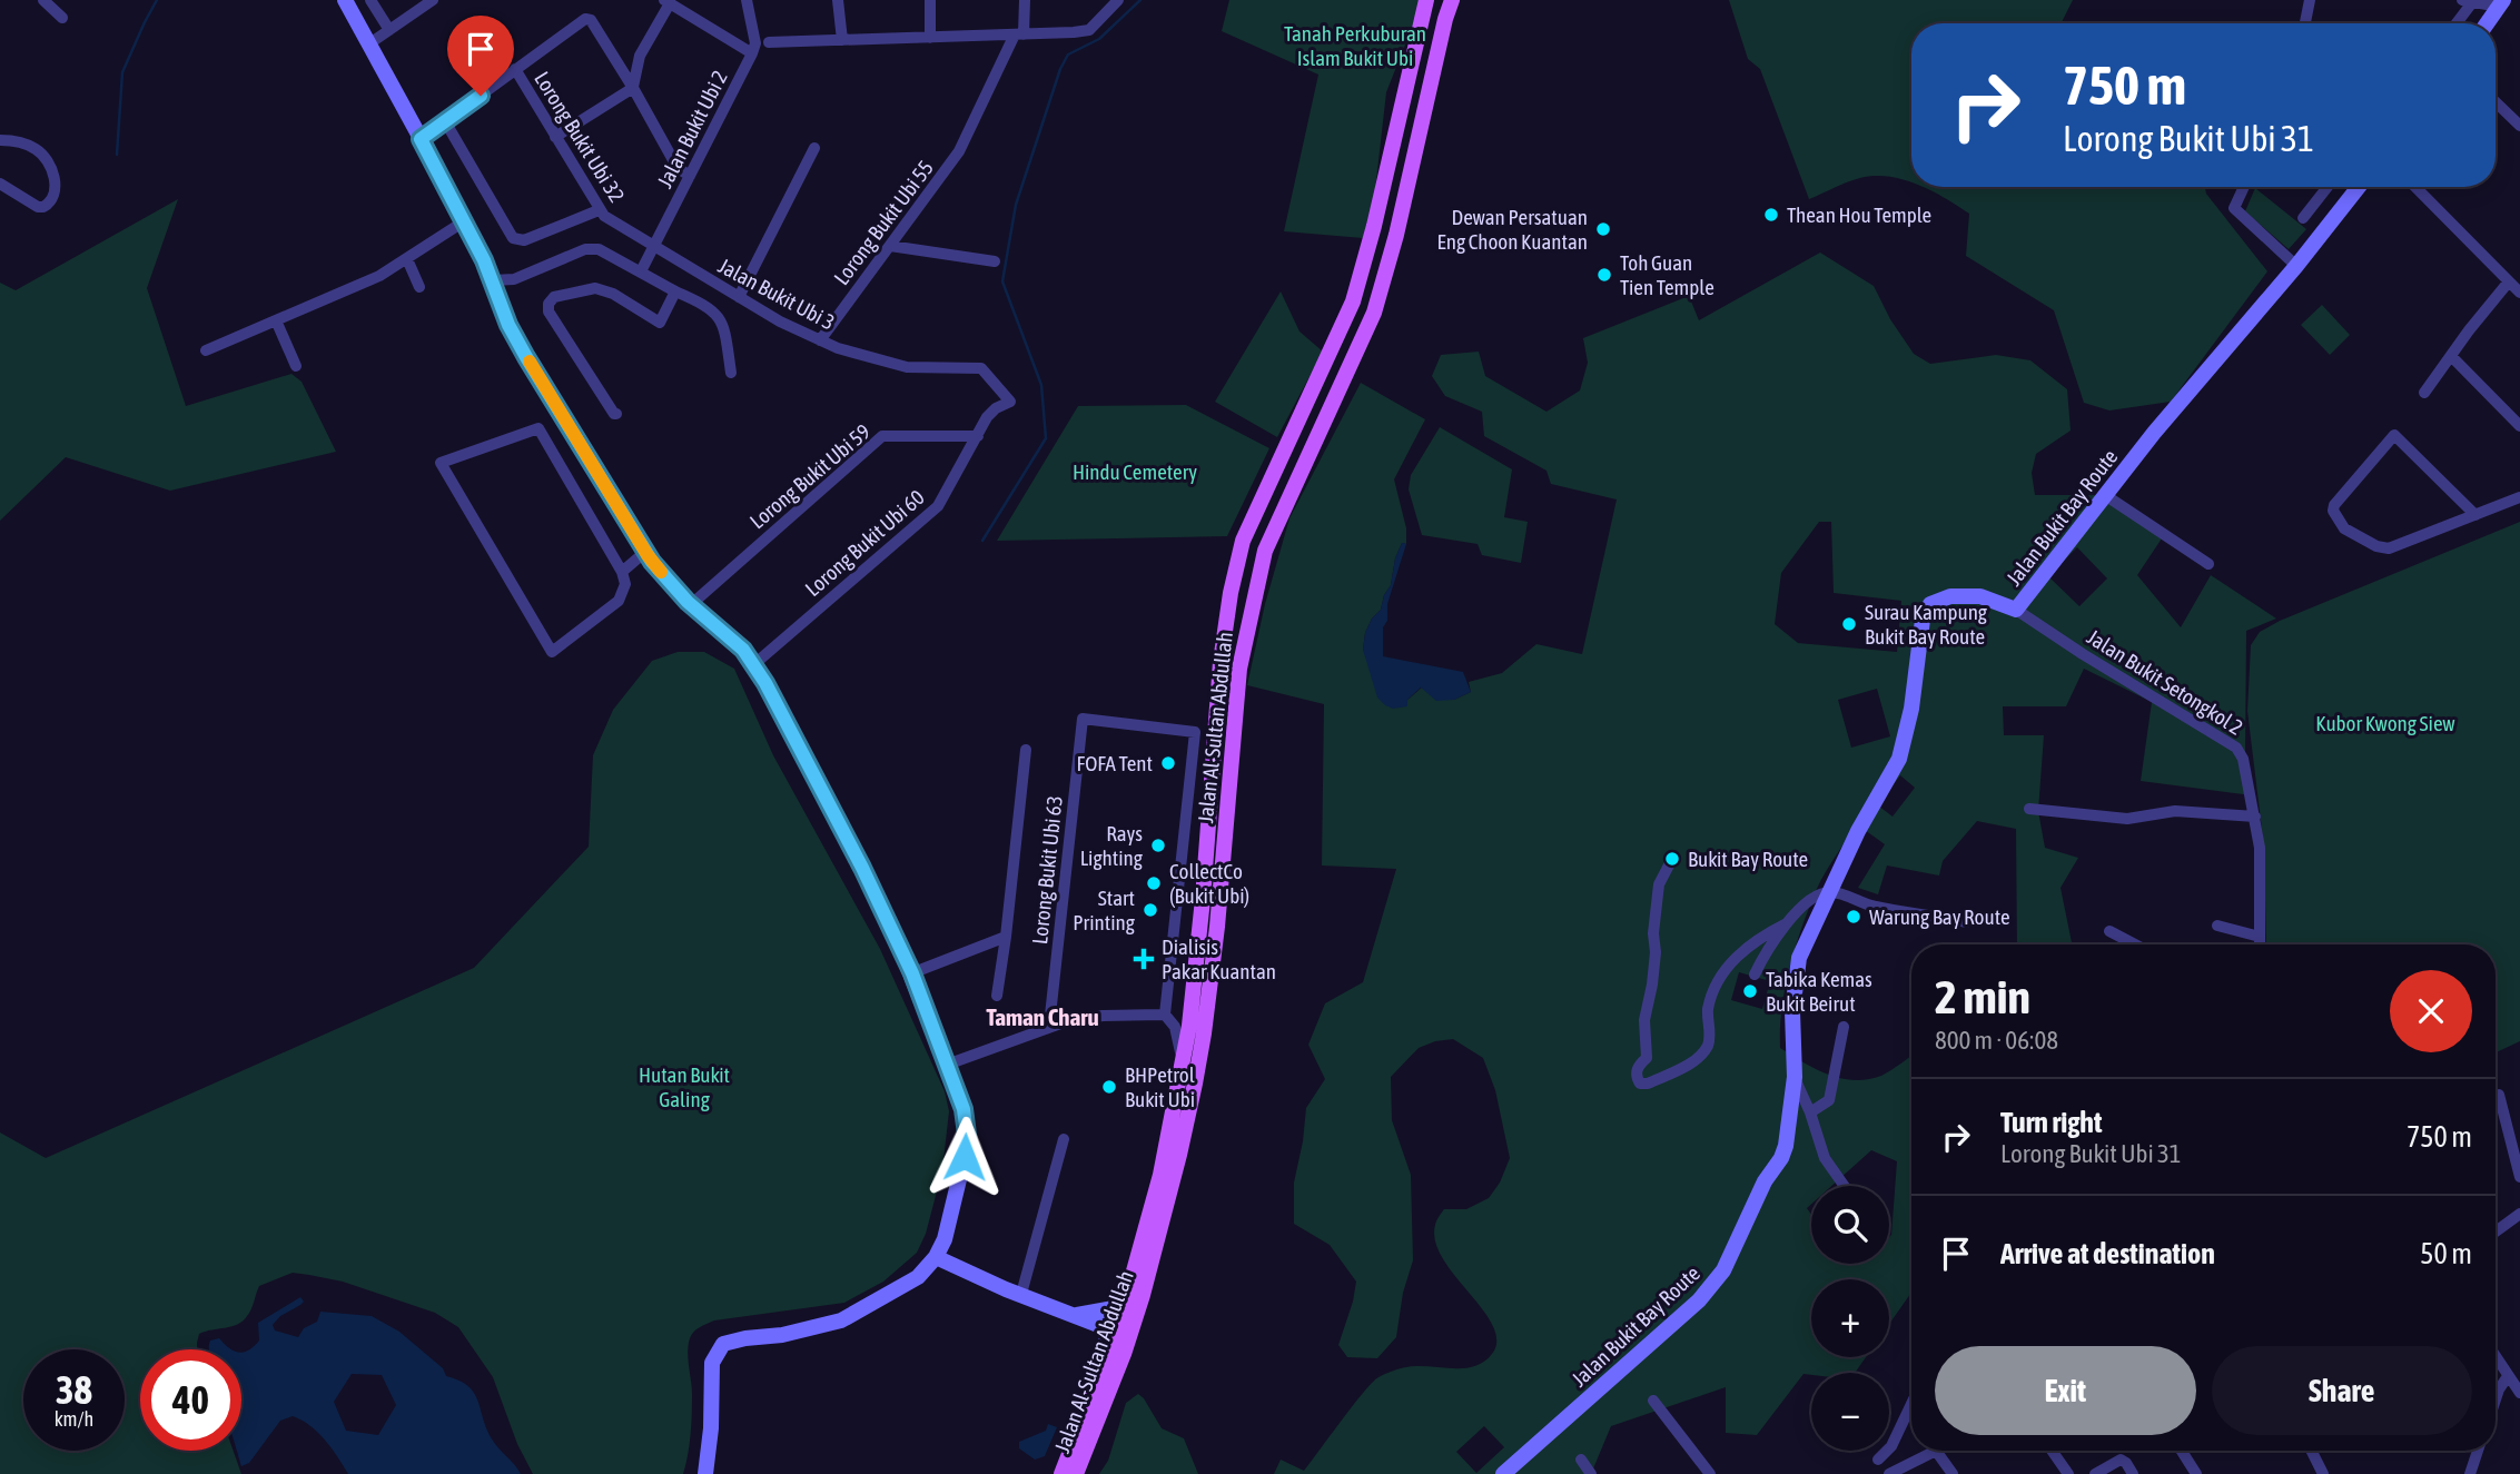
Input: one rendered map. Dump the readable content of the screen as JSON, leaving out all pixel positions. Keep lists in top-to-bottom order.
{
  "streets": {
    "main road": ["Jalan Al-Sultan Abdullah"],
    "street": [
      "Jalan Bukit Ubi 2",
      "Lorong Bukit Ubi 32",
      "Lorong Bukit Ubi 55",
      "Jalan Bukit Ubi 3",
      "Lorong Bukit Ubi 59",
      "Jalan Bukit Bay Route",
      "Lorong Bukit Ubi 60",
      "Jalan Bukit Setongkol 2",
      "Lorong Bukit Ubi 63"
    ]
  },
  "crossings": [
    ["Jalan Bukit Ubi 2", "Lorong Bukit Ubi 32"],
    ["Jalan Bukit Ubi 2", "Jalan Bukit Ubi 3"],
    ["Lorong Bukit Ubi 32", "Jalan Bukit Ubi 3"],
    ["Lorong Bukit Ubi 55", "Jalan Bukit Ubi 3"],
    ["Jalan Bukit Ubi 3", "Lorong Bukit Ubi 60"],
    ["Lorong Bukit Ubi 59", "Lorong Bukit Ubi 60"],
    ["Jalan Bukit Bay Route", "Jalan Bukit Setongkol 2"]
  ],
  "districts": ["Taman Charu"],
  "parks": [
    "Tanah Perkuburan Islam Bukit Ubi",
    "Hindu Cemetery",
    "Kubor Kwong Siew",
    "Hutan Bukit Galing"
  ],
  "places": {
    "other": [
      "Thean Hou Temple",
      "Dewan Persatuan Eng Choon Kuantan",
      "Toh Guan Tien Temple",
      "Surau Kampung Bukit Bay Route",
      "FOFA Tent",
      "Rays Lighting",
      "Bukit Bay Route",
      "CollectCo (Bukit Ubi)",
      "Start Printing",
      "Warung Bay Route",
      "Tabika Kemas Bukit Beirut",
      "BHPetrol Bukit Ubi"
    ],
    "health": ["Dialisis Pakar Kuantan"]
  },
  "page": {
    "turn": ["750 m", "Lorong Bukit Ubi 31"],
    "heading": ["2 min", "800 m · 06:08"],
    "list": [
      {
        "name": "Turn right",
        "note": "Lorong Bukit Ubi 31",
        "value": "750 m"
      },
      {
        "name": "Arrive at destination",
        "value": "50 m"
      }
    ],
    "map_buttons": ["+", "−"],
    "buttons": ["Exit", "Share"],
    "speed": "38 km/h",
    "limit": "40"
  }
}
